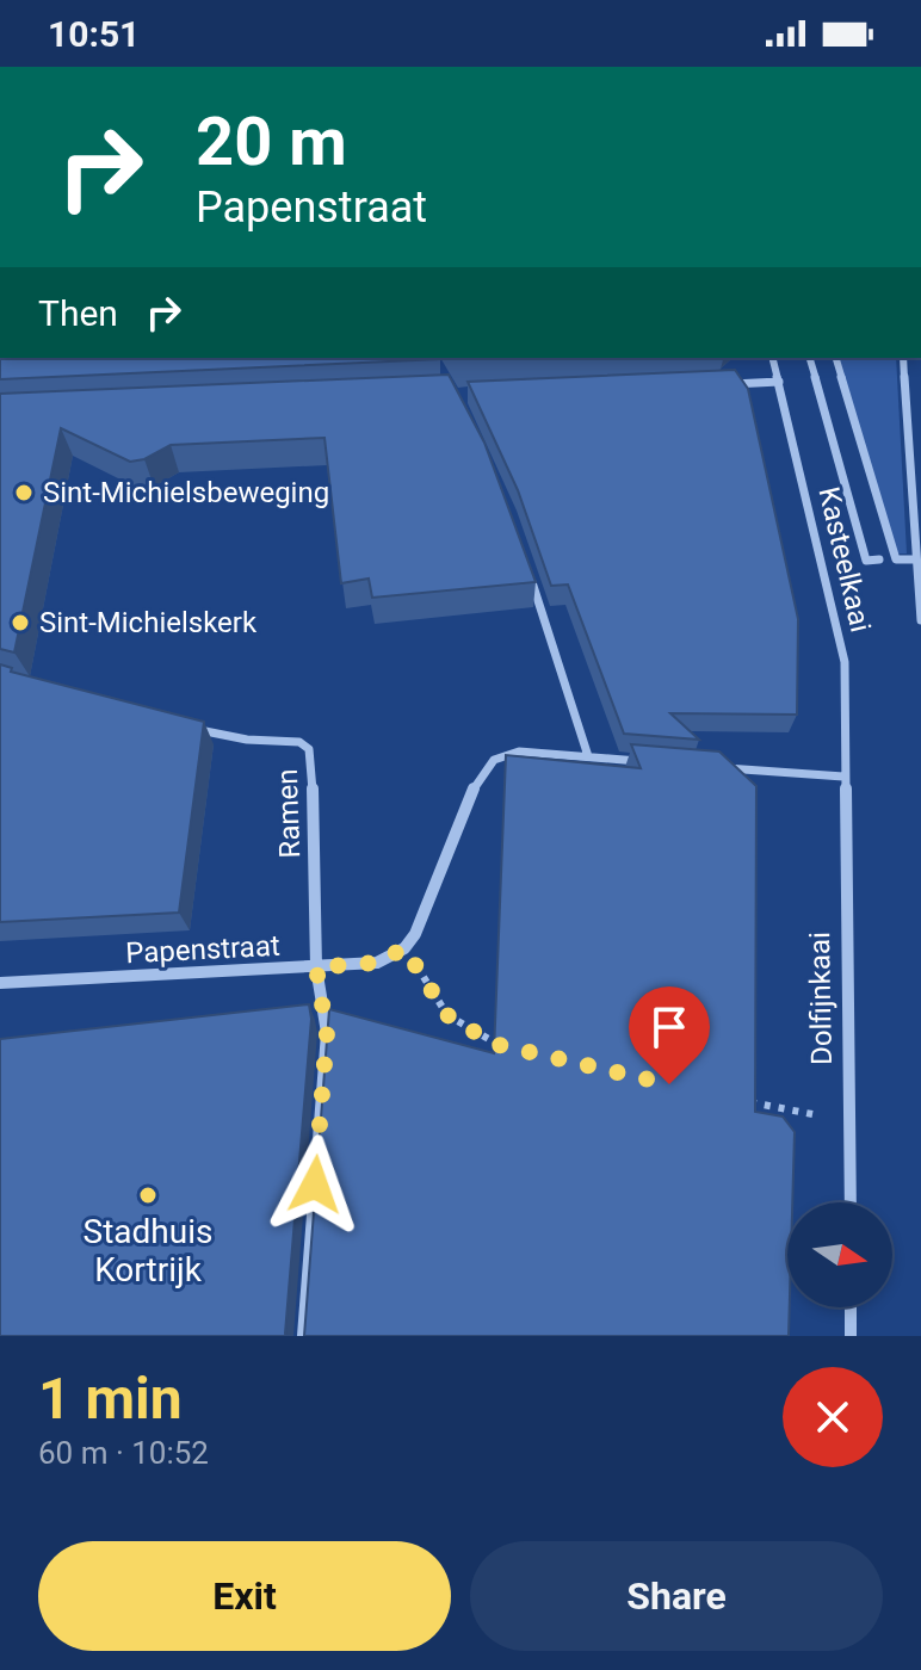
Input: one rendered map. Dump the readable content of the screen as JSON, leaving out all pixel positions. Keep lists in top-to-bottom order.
{
  "streets": {
    "street": [
      "Kasteelkaai",
      "Ramen",
      "Papenstraat",
      "Dolfijnkaai"
    ]
  },
  "crossings": [
    ["Kasteelkaai", "Dolfijnkaai"],
    ["Ramen", "Papenstraat"]
  ],
  "places": ["Sint-Michielsbeweging", "Sint-Michielskerk", "Stadhuis Kortrijk"],
  "north": "right",
  "page": {
    "status": "10:51",
    "turn": ["20 m", "Papenstraat"],
    "then": "Then",
    "heading": ["1 min", "60 m · 10:52"],
    "buttons": ["Exit", "Share"]
  }
}
